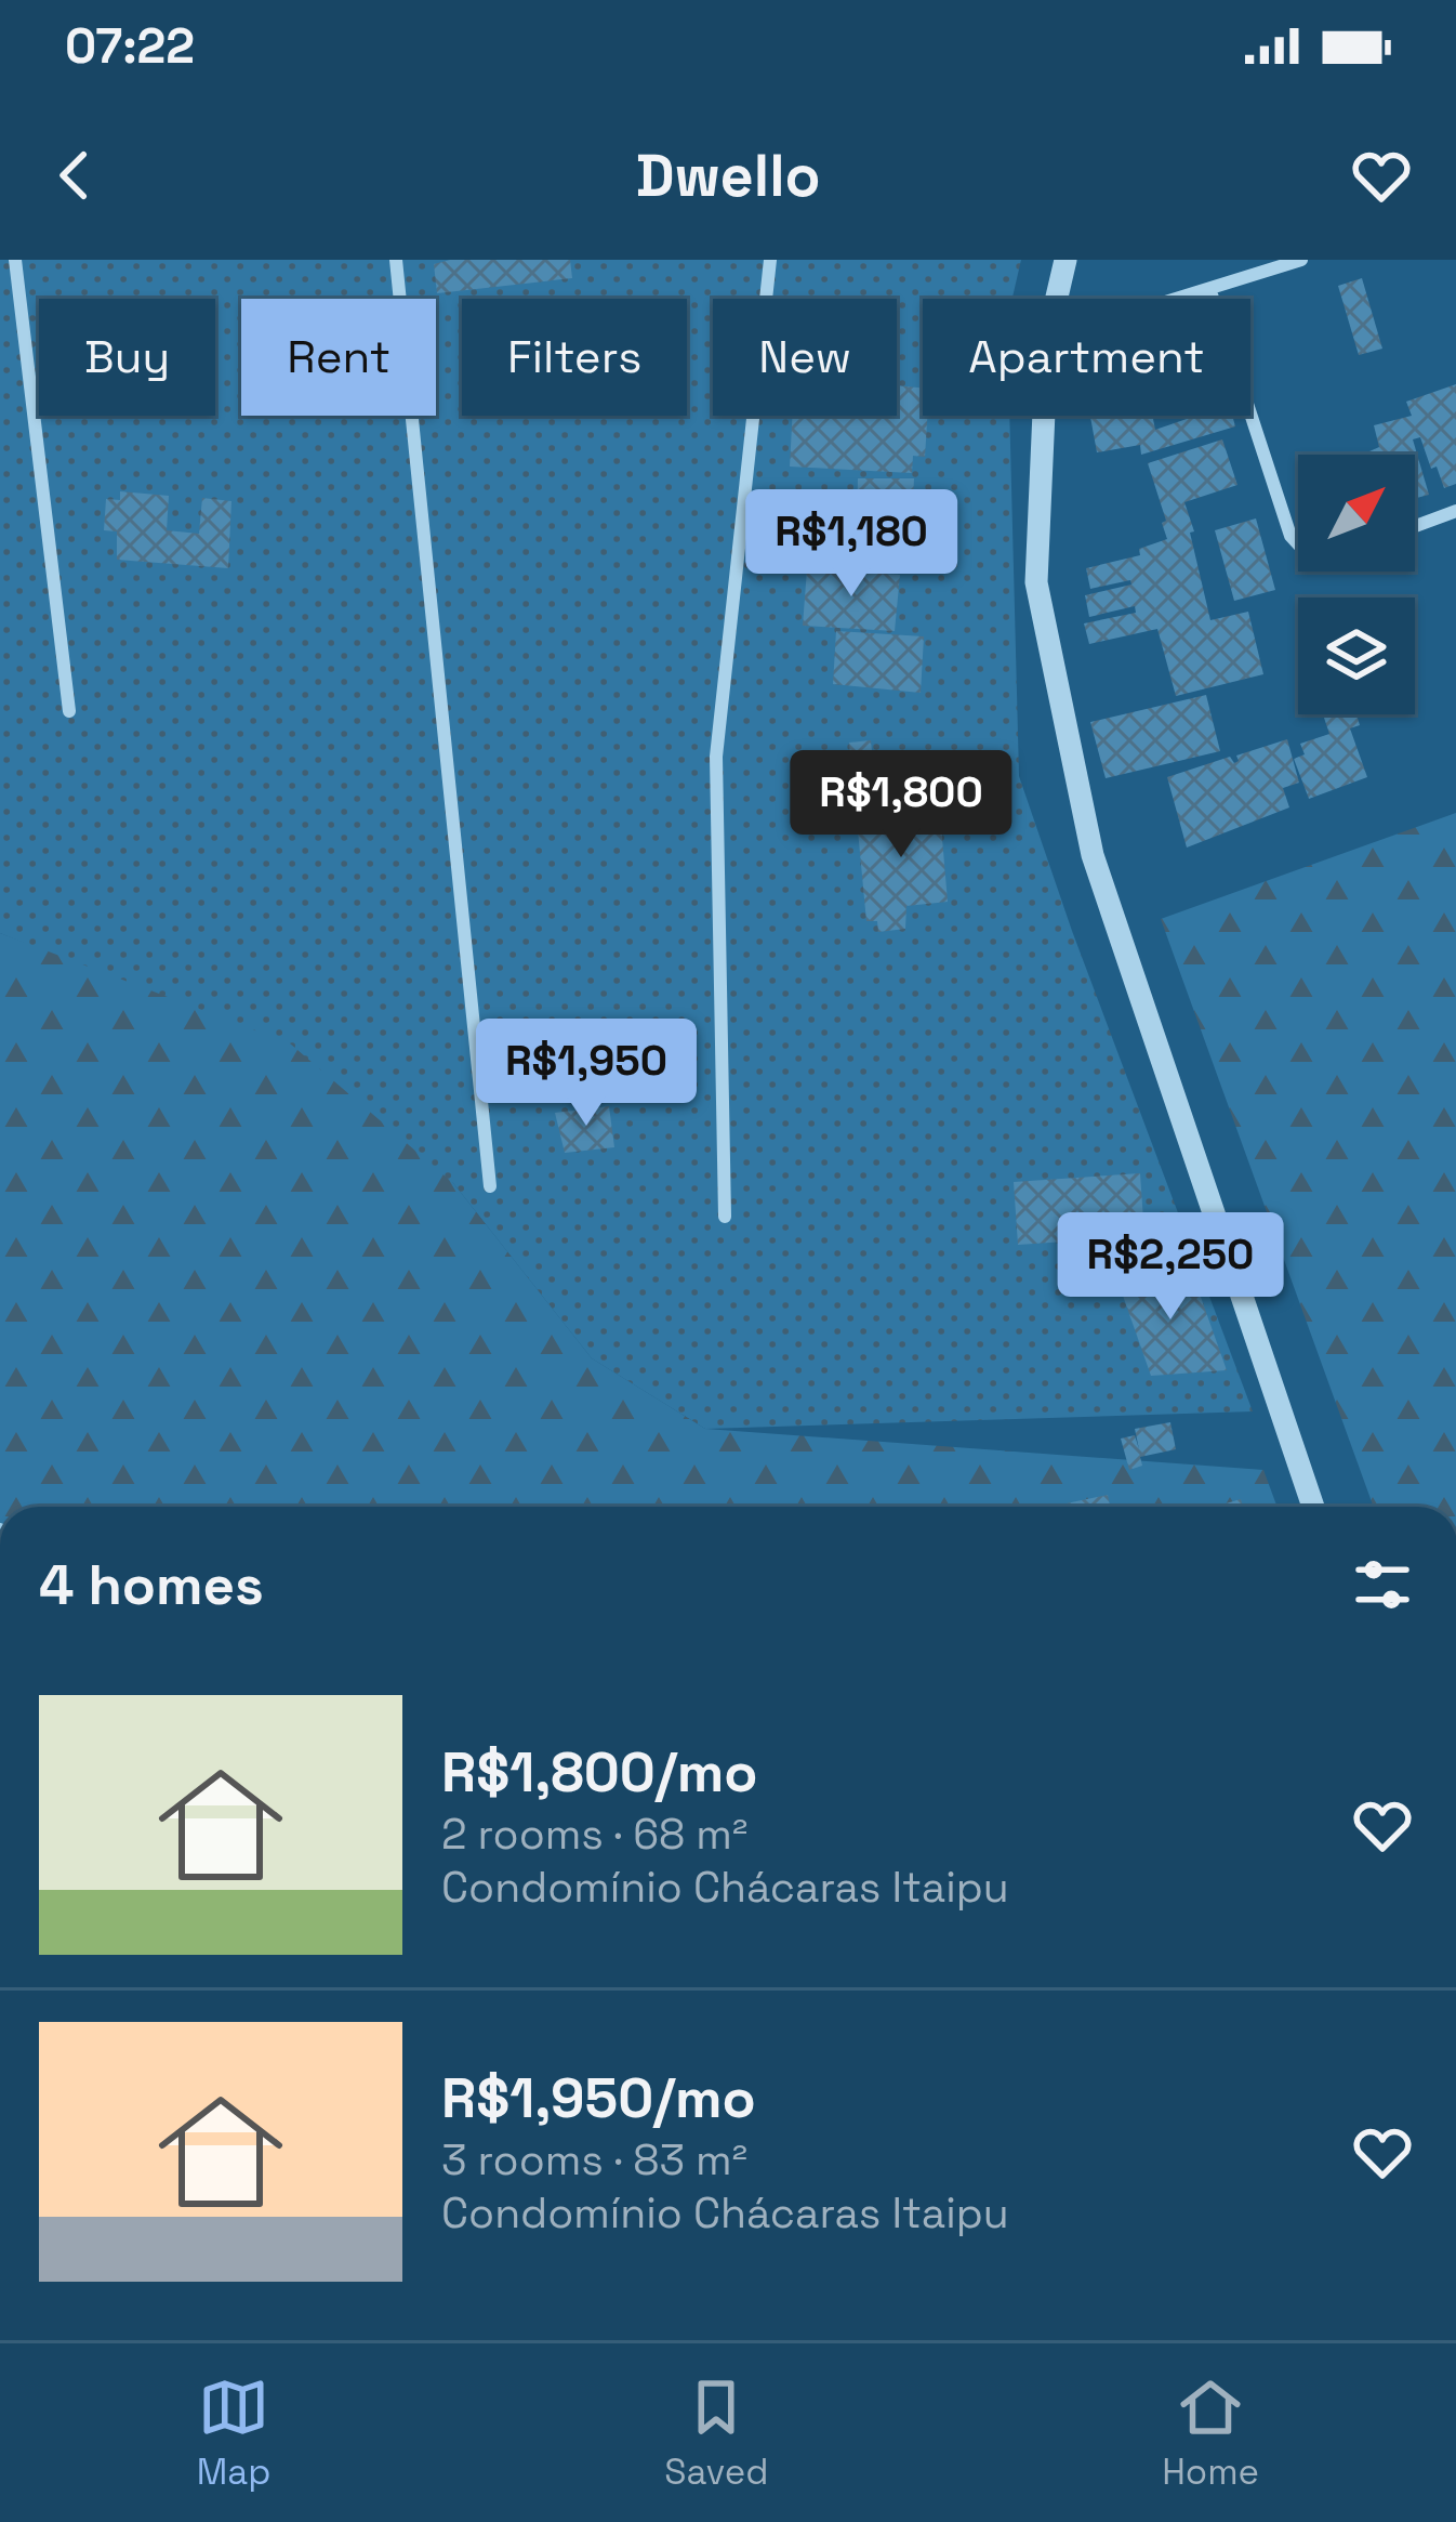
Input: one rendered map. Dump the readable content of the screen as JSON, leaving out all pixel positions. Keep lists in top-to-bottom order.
{
  "north": "top right",
  "page": {
    "status": "07:22",
    "header": "Dwello",
    "chip": [
      "Buy",
      "Rent",
      "Filters",
      "New",
      "Apartment"
    ],
    "price": [
      "R$1,180",
      "R$1,800",
      "R$1,950",
      "R$2,250"
    ],
    "heading": "4 homes",
    "list": [
      {
        "name": "R$1,800/mo",
        "note": "2 rooms · 68 m² · Condomínio Chácaras Itaipu"
      },
      {
        "name": "R$1,950/mo",
        "note": "3 rooms · 83 m² · Condomínio Chácaras Itaipu"
      }
    ],
    "tabs": ["Map", "Saved", "Home"]
  }
}
